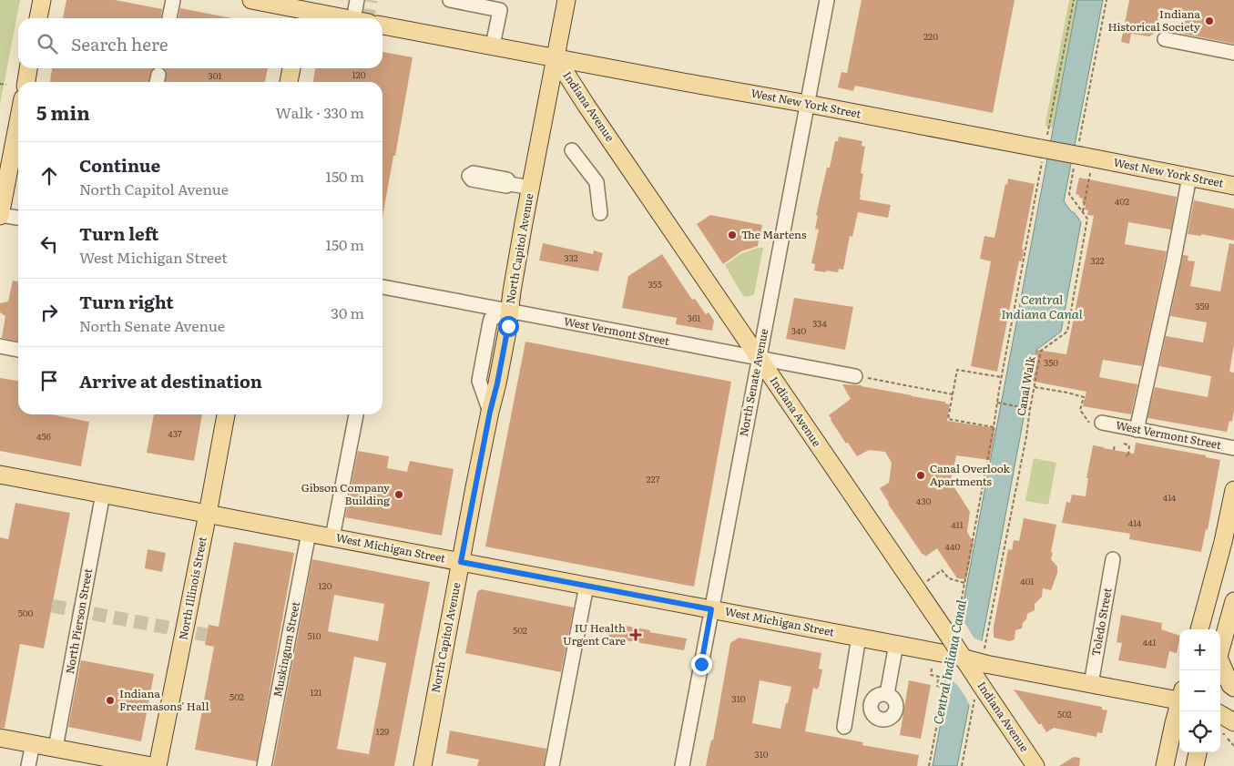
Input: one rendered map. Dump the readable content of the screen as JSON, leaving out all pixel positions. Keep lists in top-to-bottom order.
{
  "streets": {
    "main road": [
      "West New York Street",
      "Indiana Avenue",
      "North Capitol Avenue",
      "West Michigan Street",
      "North Illinois Street"
    ],
    "street": [
      "West Vermont Street",
      "North Senate Avenue",
      "North Pierson Street",
      "Toledo Street",
      "Muskingum Street"
    ],
    "path": ["Canal Walk"]
  },
  "crossings": [
    ["West New York Street", "Indiana Avenue"],
    ["West New York Street", "North Capitol Avenue"],
    ["West New York Street", "North Senate Avenue"],
    ["Indiana Avenue", "North Capitol Avenue"],
    ["Indiana Avenue", "West Vermont Street"],
    ["Indiana Avenue", "North Senate Avenue"],
    ["Indiana Avenue", "West Michigan Street"],
    ["North Capitol Avenue", "West Vermont Street"],
    ["North Capitol Avenue", "West Michigan Street"],
    ["West Vermont Street", "North Senate Avenue"],
    ["North Senate Avenue", "West Michigan Street"],
    ["Canal Walk", "West Michigan Street"],
    ["West Michigan Street", "North Illinois Street"],
    ["West Michigan Street", "North Pierson Street"],
    ["West Michigan Street", "Toledo Street"],
    ["West Michigan Street", "Muskingum Street"]
  ],
  "water": ["Central Indiana Canal"],
  "places": {
    "other": [
      "Indiana Historical Society",
      "The Martens",
      "Canal Overlook Apartments",
      "Gibson Company Building",
      "Indiana Freemasons' Hall"
    ],
    "health": ["IU Health Urgent Care"]
  },
  "house_numbers": [
    "220",
    "120",
    "301",
    "402",
    "332",
    "322",
    "355",
    "359",
    "361",
    "334",
    "340",
    "350",
    "437",
    "456",
    "227",
    "414",
    "430",
    "414",
    "411",
    "440",
    "401",
    "120",
    "500",
    "502",
    "510",
    "441",
    "121",
    "502",
    "310",
    "502",
    "129",
    "310"
  ],
  "page": {
    "search": "Search here",
    "heading": ["5 min", "Walk · 330 m"],
    "list": [
      ["Continue", "North Capitol Avenue", "150 m"],
      ["Turn left", "West Michigan Street", "150 m"],
      ["Turn right", "North Senate Avenue", "30 m"],
      "Arrive at destination"
    ],
    "map_buttons": ["+", "−"]
  }
}
